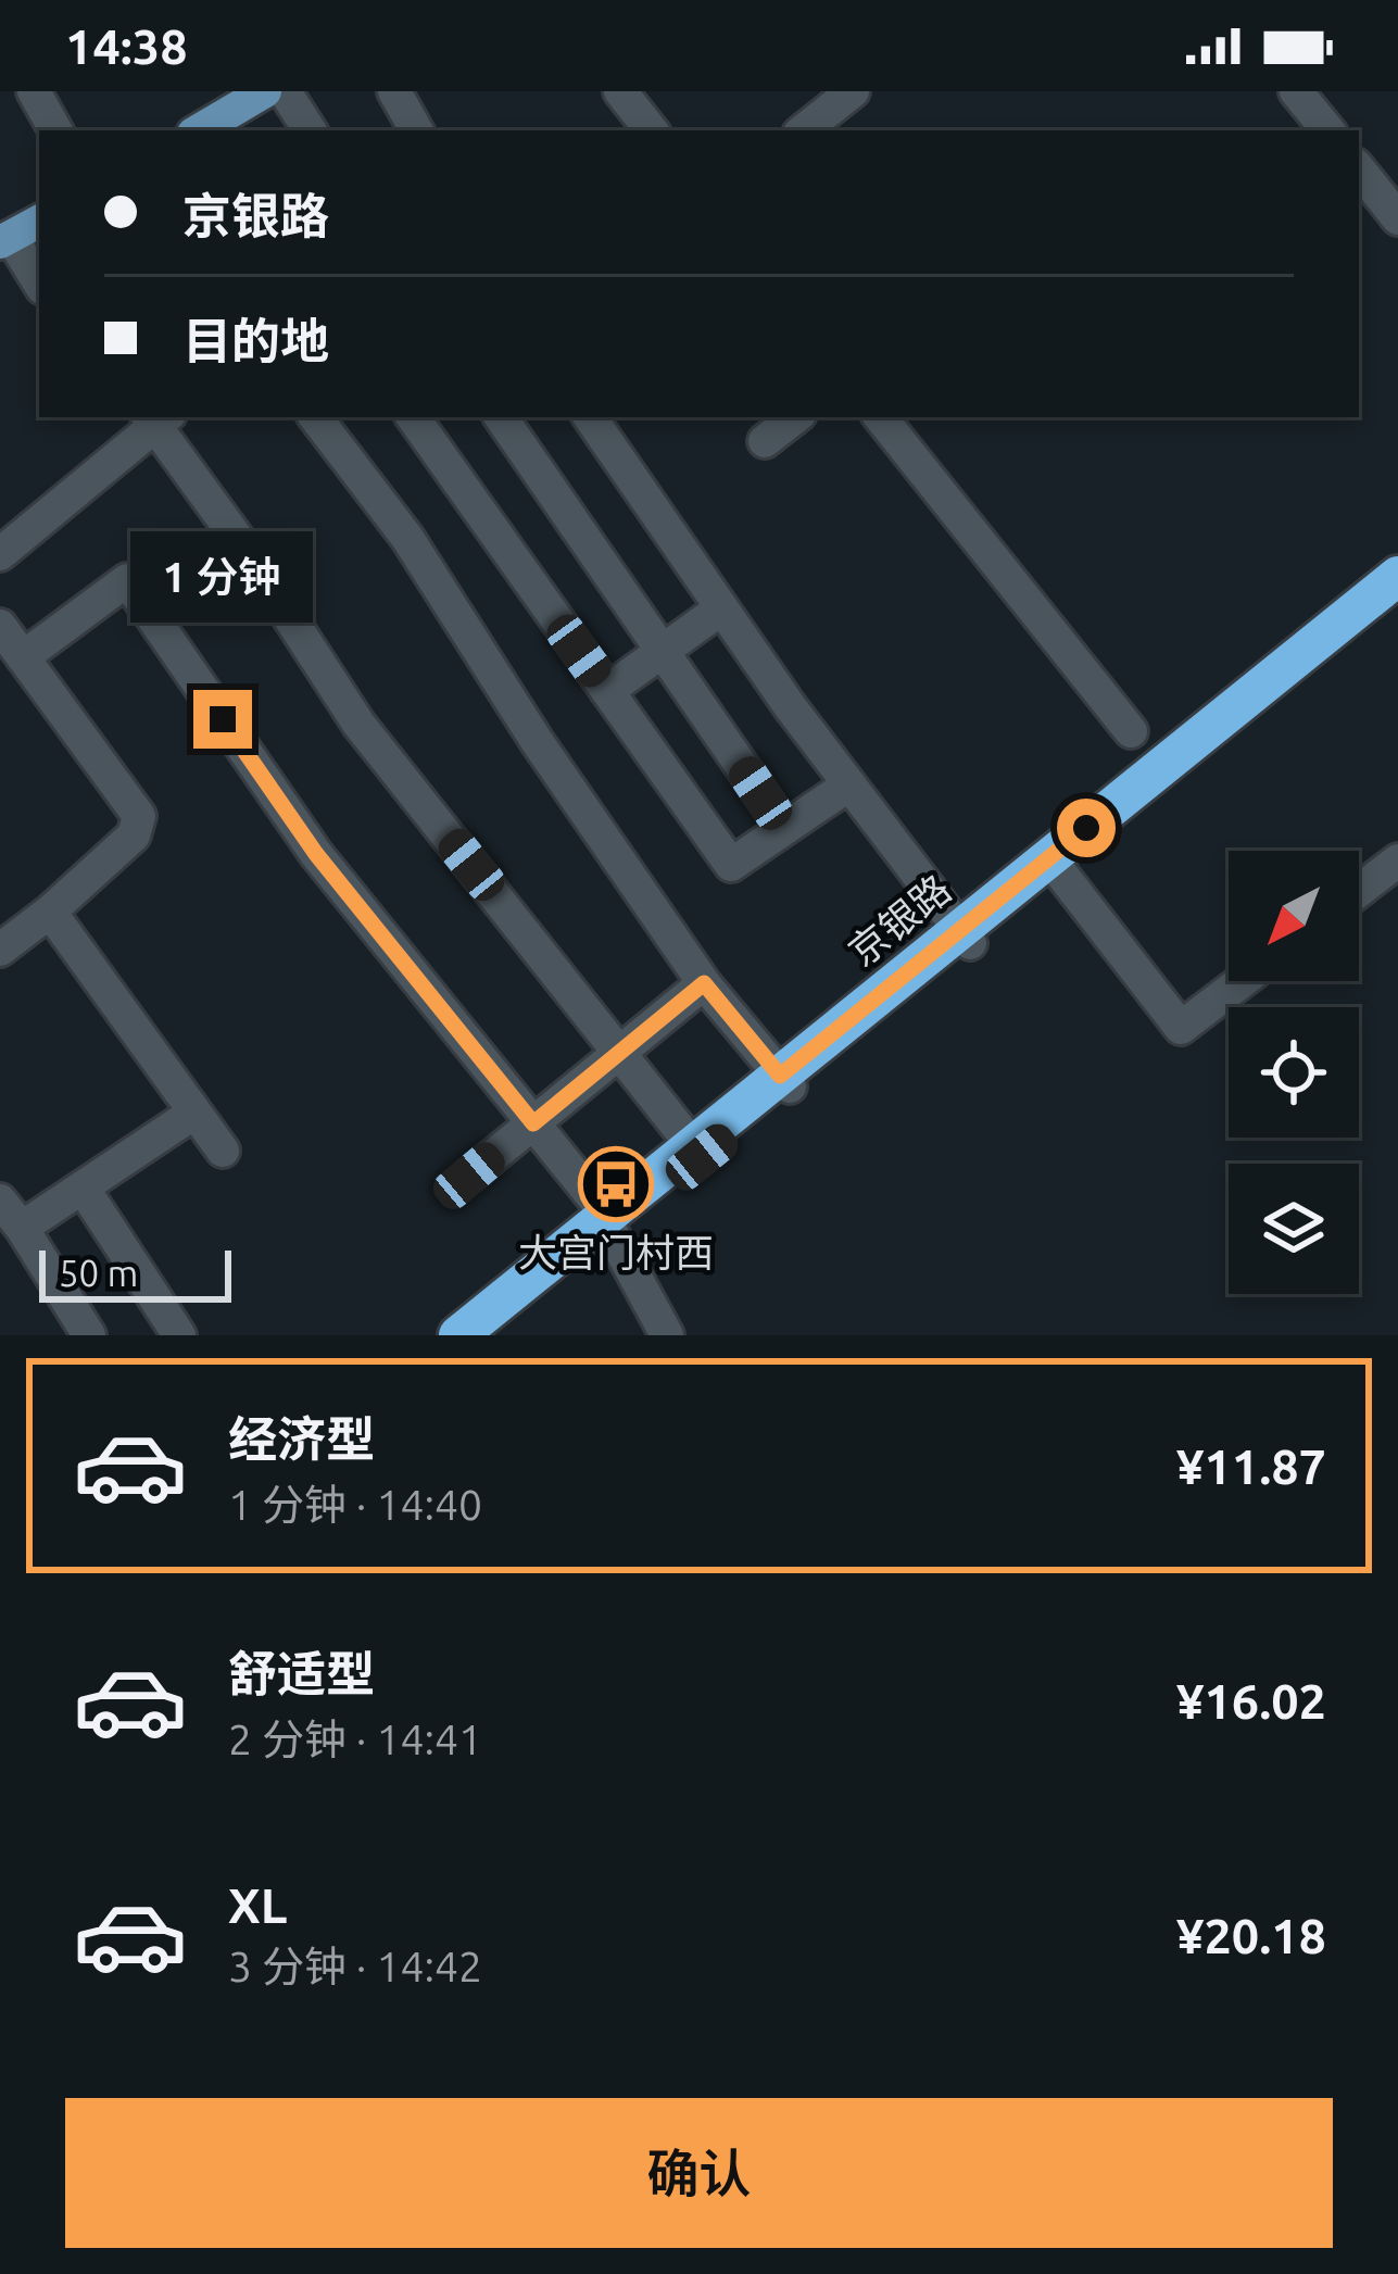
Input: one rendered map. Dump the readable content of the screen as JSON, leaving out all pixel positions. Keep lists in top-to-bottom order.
{
  "streets": {
    "highway": ["京银路"]
  },
  "places": {
    "bus stop": ["大宫门村西"]
  },
  "scale_bar": "50 m",
  "north": "bottom left",
  "page": {
    "status": "14:38",
    "banner": ["京银路", "目的地"],
    "bubble": "1 分钟",
    "scale": "50 m",
    "list": [
      {
        "name": "经济型",
        "note": "1 分钟 · 14:40",
        "value": "¥11.87"
      },
      {
        "name": "舒适型",
        "note": "2 分钟 · 14:41",
        "value": "¥16.02"
      },
      {
        "name": "XL",
        "note": "3 分钟 · 14:42",
        "value": "¥20.18"
      }
    ],
    "buttons": "确认"
  }
}
